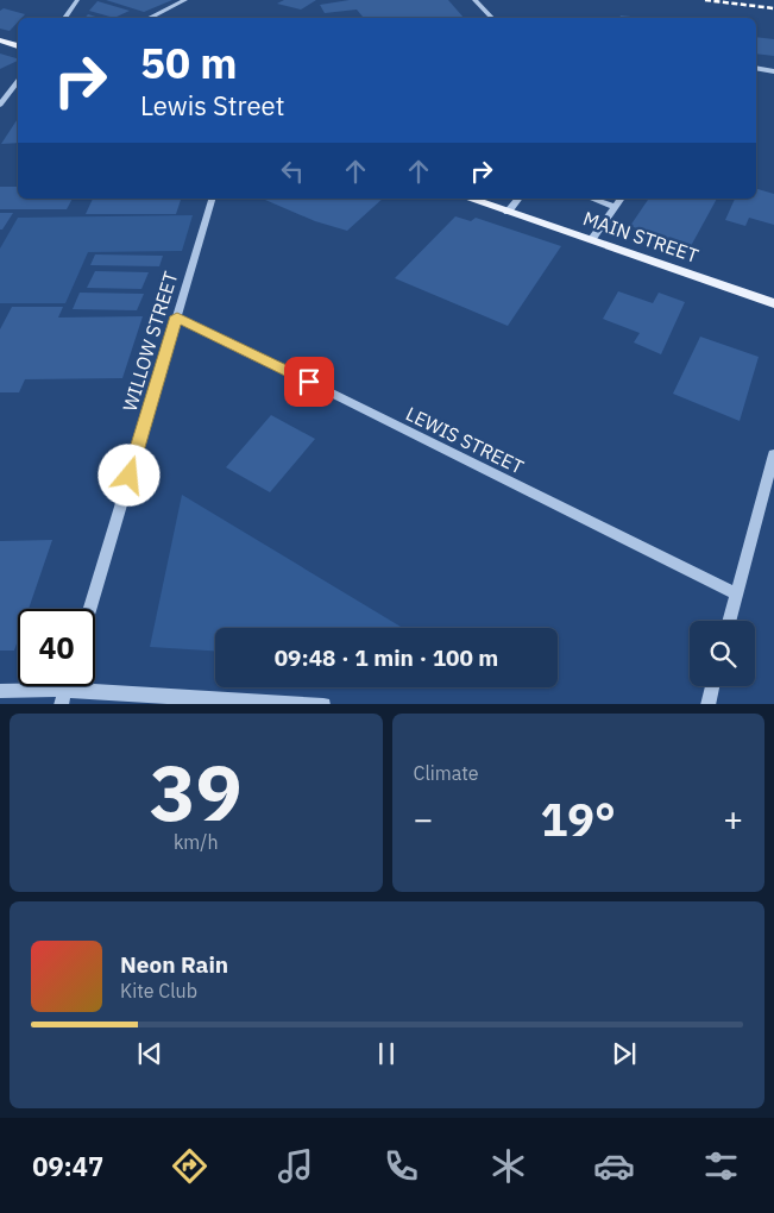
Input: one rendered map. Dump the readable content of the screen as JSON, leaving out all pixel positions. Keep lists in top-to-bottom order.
{
  "streets": {
    "main road": ["MAIN STREET"],
    "street": ["WILLOW STREET", "LEWIS STREET"]
  },
  "crossings": [
    ["WILLOW STREET", "LEWIS STREET"]
  ],
  "page": {
    "turn": ["50 m", "Lewis Street"],
    "limit": "40",
    "trip": "09:48 · 1 min · 100 m",
    "tile": [
      ["39", "km/h"],
      "Climate"
    ],
    "heat": ["−", "19°", "+"],
    "song": ["Neon Rain", "Kite Club"],
    "tabs": "09:47"
  }
}
